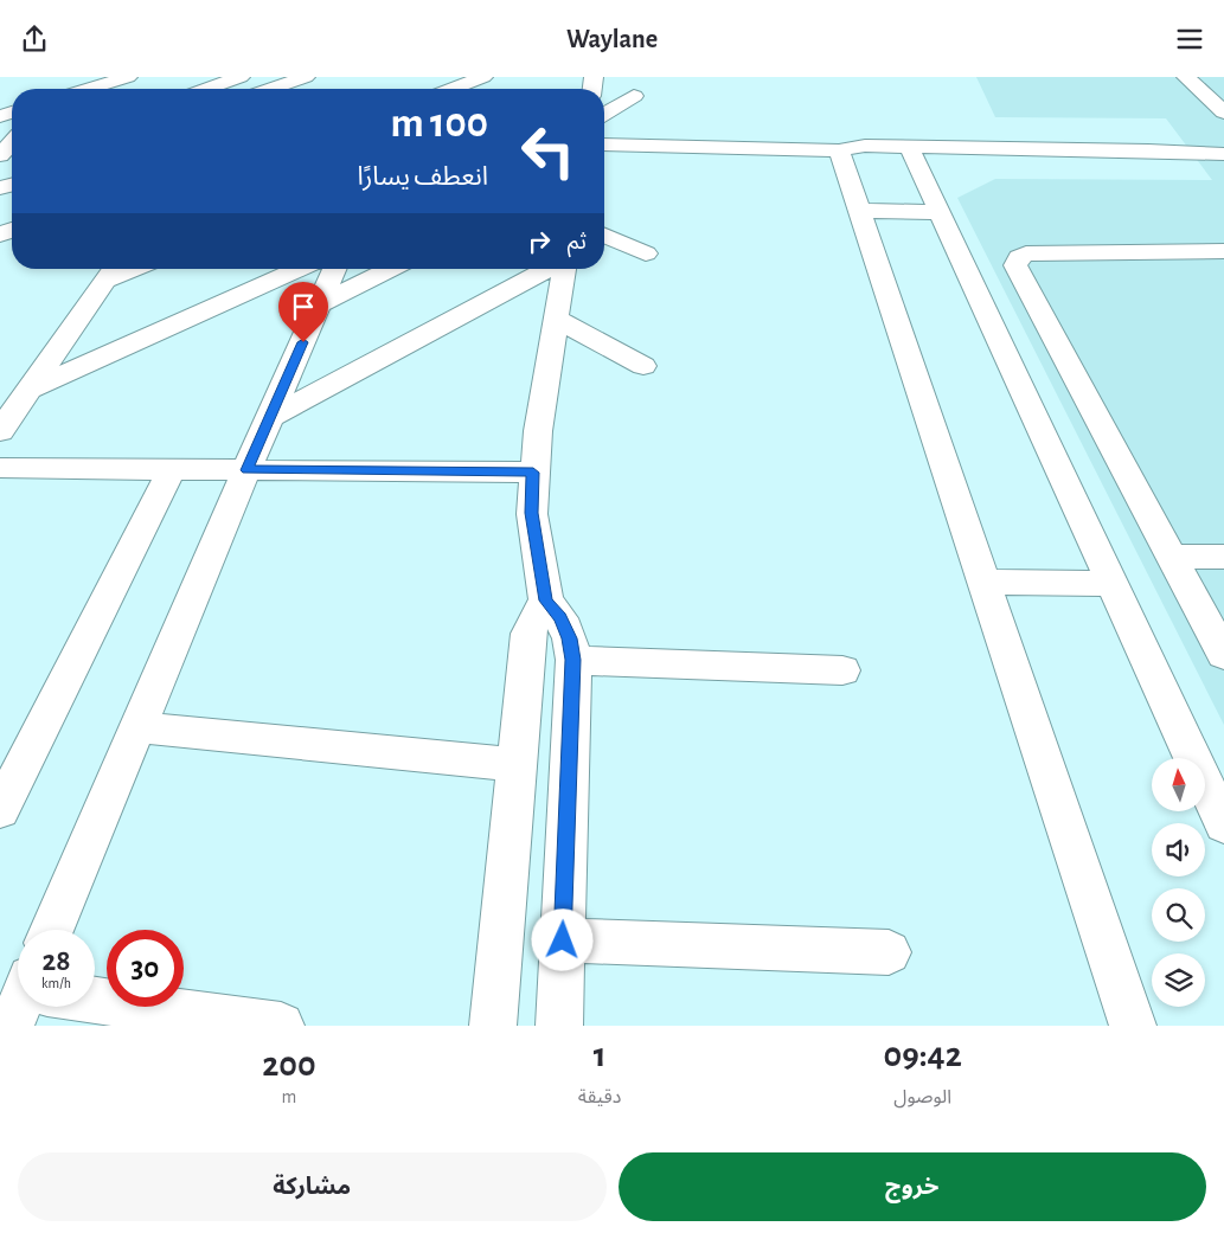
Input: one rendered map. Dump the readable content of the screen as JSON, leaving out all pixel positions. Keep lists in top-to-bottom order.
{
  "north": "top",
  "page": {
    "header": "Waylane",
    "turn": ["100 m", "انعطف يسارًا"],
    "then": "ثم",
    "speed": "28 km/h",
    "limit": "30",
    "eta": [
      "09:42",
      "الوصول",
      "1",
      "دقيقة",
      "200",
      "m"
    ],
    "buttons": ["خروج", "مشاركة"]
  }
}
